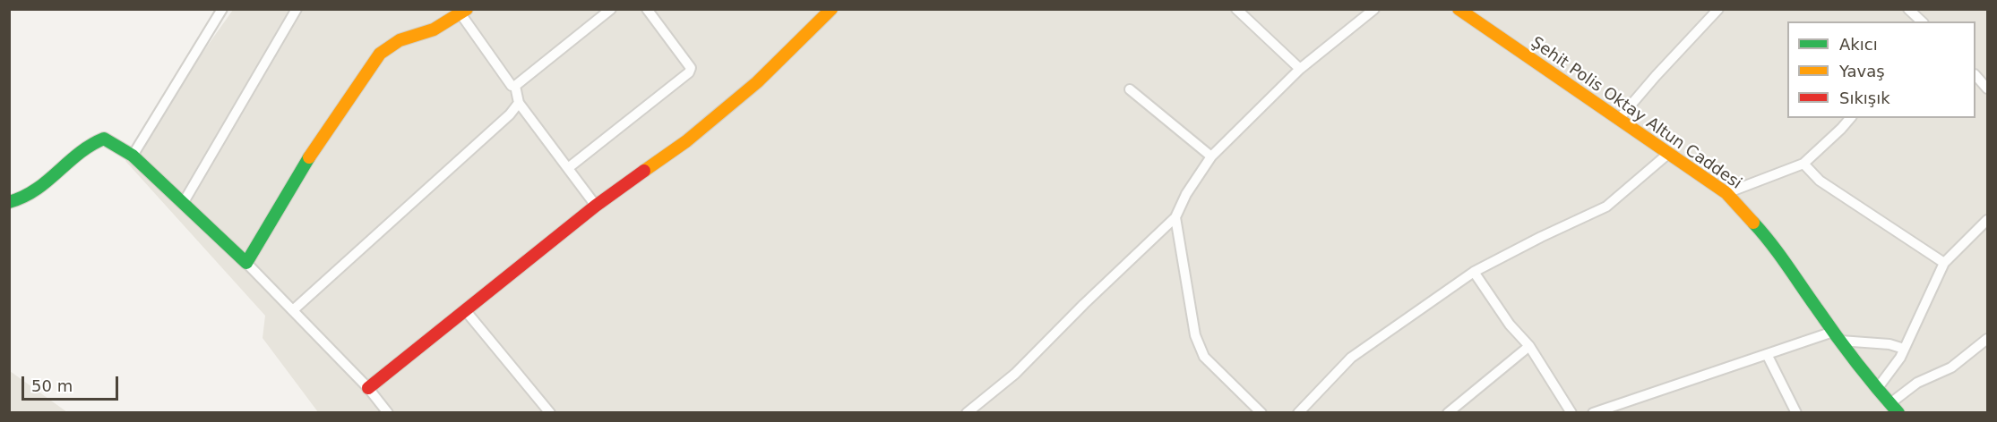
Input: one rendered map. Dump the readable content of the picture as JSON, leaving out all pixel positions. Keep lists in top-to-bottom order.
{
  "streets": {
    "street": ["Şehit Polis Oktay Altun Caddesi"]
  },
  "legend": ["Akıcı", "Yavaş", "Sıkışık"],
  "scale_bar": "50 m"
}
